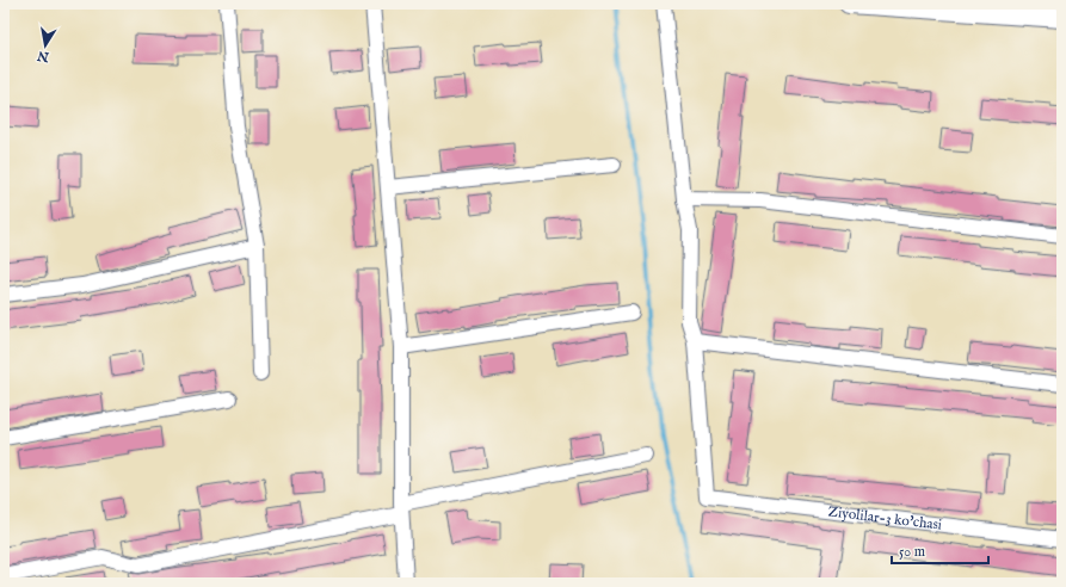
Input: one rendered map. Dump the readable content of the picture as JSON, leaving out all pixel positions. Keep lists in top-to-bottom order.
{
  "streets": {
    "street": ["Ziyolilar-3 ko'chasi"]
  },
  "scale_bar": "50 m",
  "north": "bottom"
}
